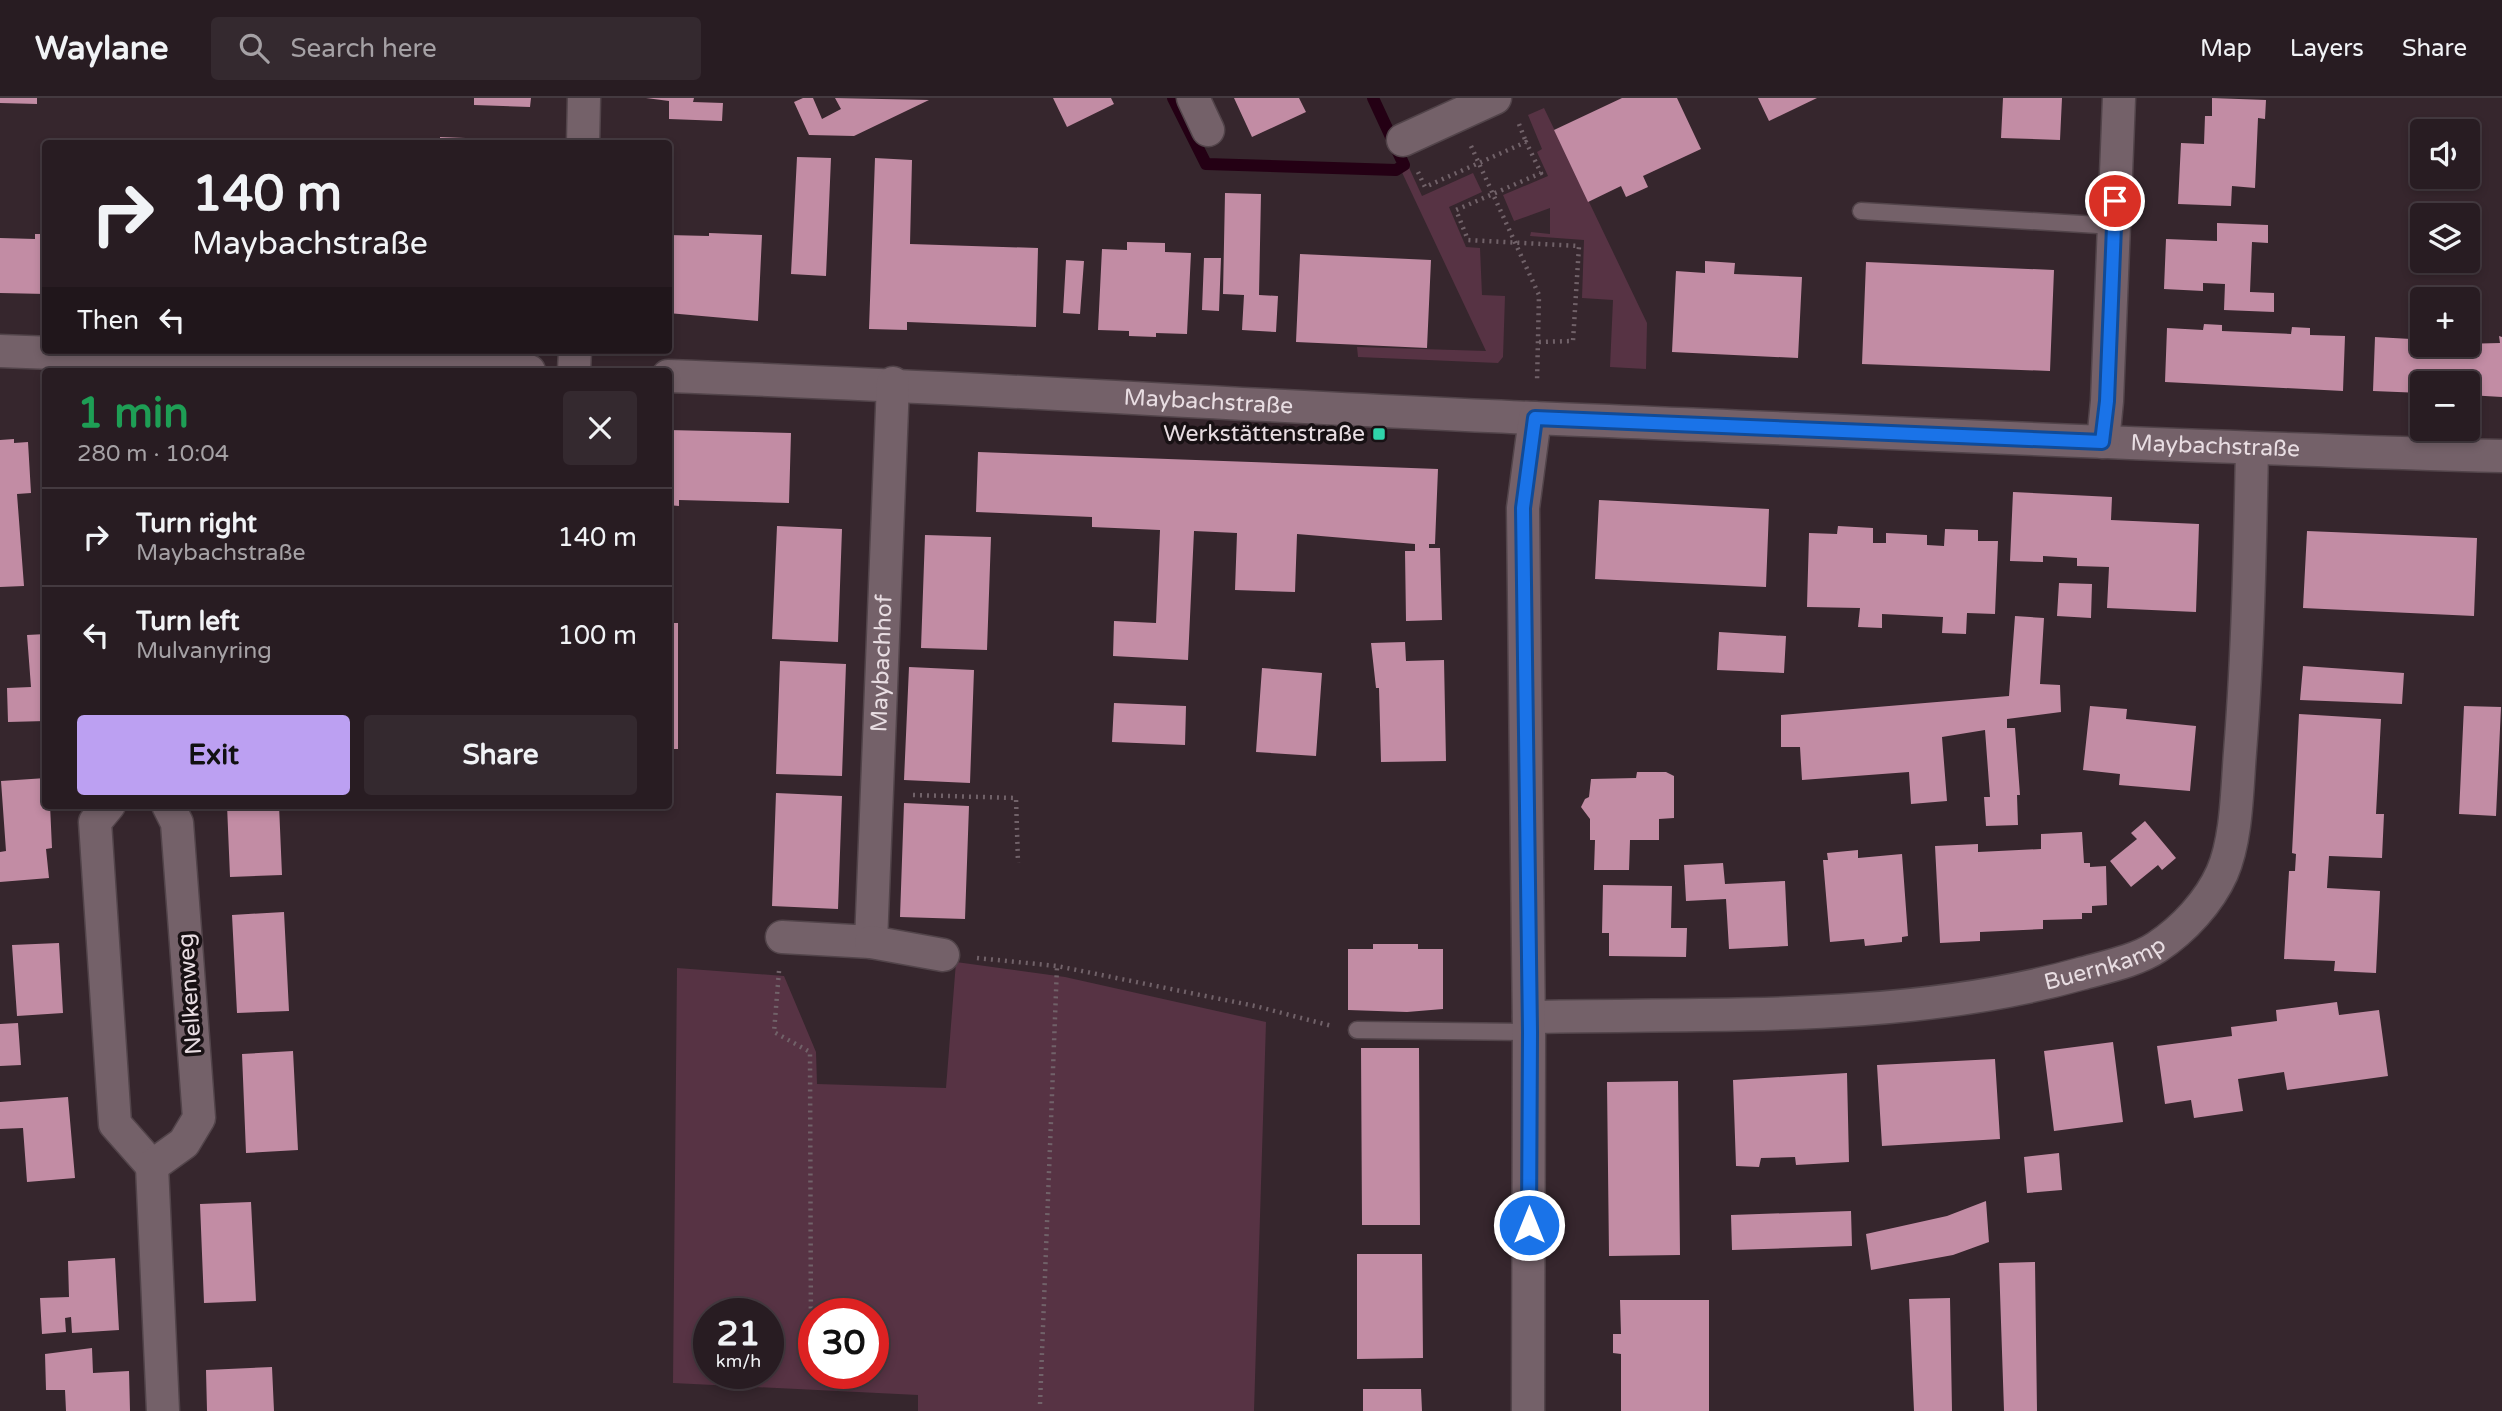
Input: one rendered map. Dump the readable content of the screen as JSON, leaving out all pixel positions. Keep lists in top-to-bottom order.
{
  "streets": {
    "street": [
      "Maybachstraße",
      "Maybachhof",
      "Buernkamp",
      "Nelkenweg"
    ]
  },
  "crossings": [
    ["Maybachstraße", "Maybachhof"],
    ["Maybachstraße", "Buernkamp"]
  ],
  "places": {
    "transit": ["Werkstättenstraße"]
  },
  "page": {
    "header": "Waylane",
    "search": "Search here",
    "nav": ["Map", "Layers", "Share"],
    "map_buttons": ["+", "−"],
    "turn": ["140 m", "Maybachstraße"],
    "then": "Then",
    "heading": ["1 min", "280 m · 10:04"],
    "list": [
      {
        "name": "Turn right",
        "note": "Maybachstraße",
        "value": "140 m"
      },
      {
        "name": "Turn left",
        "note": "Mulvanyring",
        "value": "100 m"
      }
    ],
    "buttons": ["Exit", "Share"],
    "speed": "21 km/h",
    "limit": "30"
  }
}
